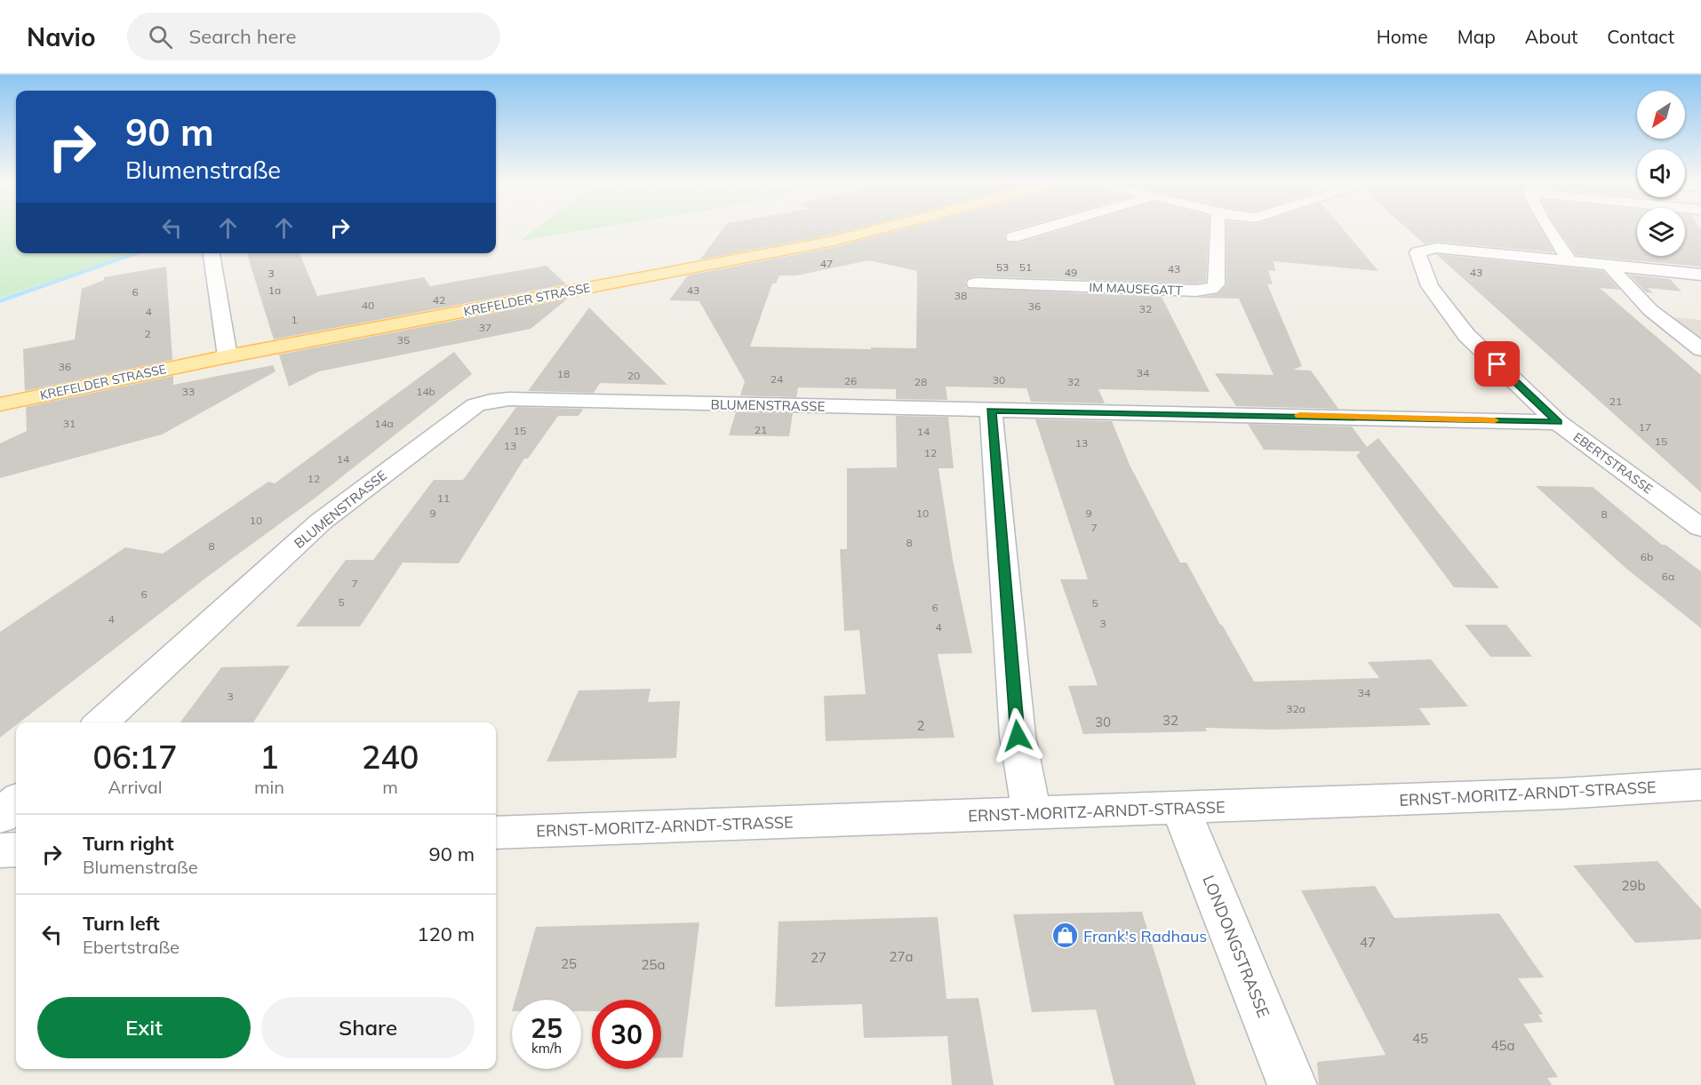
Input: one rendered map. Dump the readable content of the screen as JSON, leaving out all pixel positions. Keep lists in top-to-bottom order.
{
  "streets": {
    "main road": ["KREFELDER STRASSE"],
    "street": [
      "IM MAUSEGATT",
      "BLUMENSTRASSE",
      "EBERTSTRASSE",
      "ERNST-MORITZ-ARNDT-STRASSE",
      "LONDONGSTRASSE"
    ]
  },
  "crossings": [
    ["BLUMENSTRASSE", "EBERTSTRASSE"],
    ["ERNST-MORITZ-ARNDT-STRASSE", "LONDONGSTRASSE"]
  ],
  "places": {
    "shop": ["Frank's Radhaus"]
  },
  "house_numbers": [
    "47",
    "53",
    "51",
    "43",
    "49",
    "43",
    "3",
    "1a",
    "43",
    "6",
    "38",
    "42",
    "40",
    "36",
    "32",
    "4",
    "1",
    "37",
    "2",
    "35",
    "36",
    "34",
    "18",
    "20",
    "24",
    "30",
    "26",
    "28",
    "32",
    "33",
    "14b",
    "21",
    "31",
    "14a",
    "17",
    "21",
    "15",
    "14",
    "15",
    "13",
    "13",
    "12",
    "14",
    "12",
    "11",
    "9",
    "10",
    "9",
    "8",
    "10",
    "7",
    "8",
    "8",
    "6b",
    "6a",
    "7",
    "6",
    "5",
    "5",
    "6",
    "4",
    "3",
    "4",
    "34",
    "3",
    "32a",
    "32",
    "30",
    "2",
    "29b",
    "47",
    "27a",
    "27",
    "25",
    "25a",
    "45",
    "45a"
  ],
  "north": "bottom left",
  "page": {
    "header": "Navio",
    "search": "Search here",
    "nav": [
      "Home",
      "Map",
      "About",
      "Contact"
    ],
    "turn": ["90 m", "Blumenstraße"],
    "eta": [
      "06:17",
      "Arrival",
      "1",
      "min",
      "240",
      "m"
    ],
    "list": [
      {
        "name": "Turn right",
        "note": "Blumenstraße",
        "value": "90 m"
      },
      {
        "name": "Turn left",
        "note": "Ebertstraße",
        "value": "120 m"
      }
    ],
    "buttons": ["Exit", "Share"],
    "speed": "25 km/h",
    "limit": "30"
  }
}
